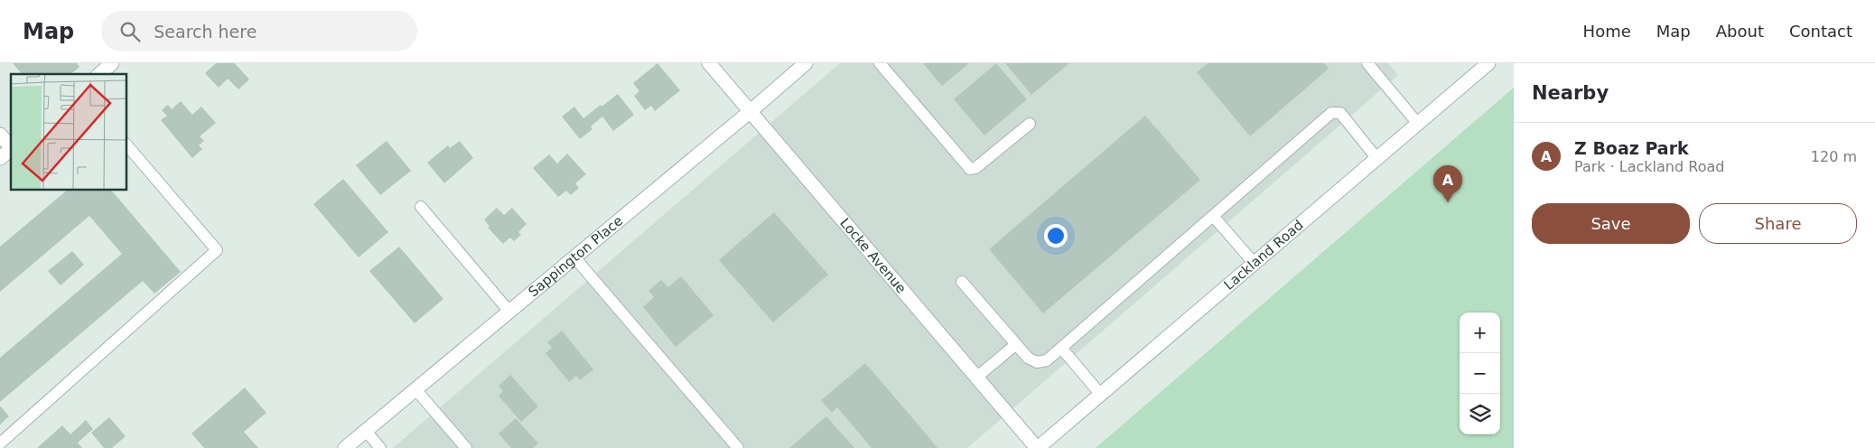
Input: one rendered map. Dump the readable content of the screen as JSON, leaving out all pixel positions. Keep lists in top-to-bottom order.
{
  "streets": {
    "street": ["Locke Avenue", "Lackland Road", "Sappington Place"]
  },
  "crossings": [
    ["Locke Avenue", "Lackland Road"],
    ["Locke Avenue", "Sappington Place"]
  ],
  "page": {
    "header": "Map",
    "search": "Search here",
    "nav": [
      "Home",
      "Map",
      "About",
      "Contact"
    ],
    "heading": "Nearby",
    "list": [
      {
        "mark": "A",
        "name": "Z Boaz Park",
        "note": "Park · Lackland Road",
        "value": "120 m"
      }
    ],
    "pins": "A",
    "buttons": ["Save", "Share"],
    "map_buttons": ["+", "−"]
  }
}
